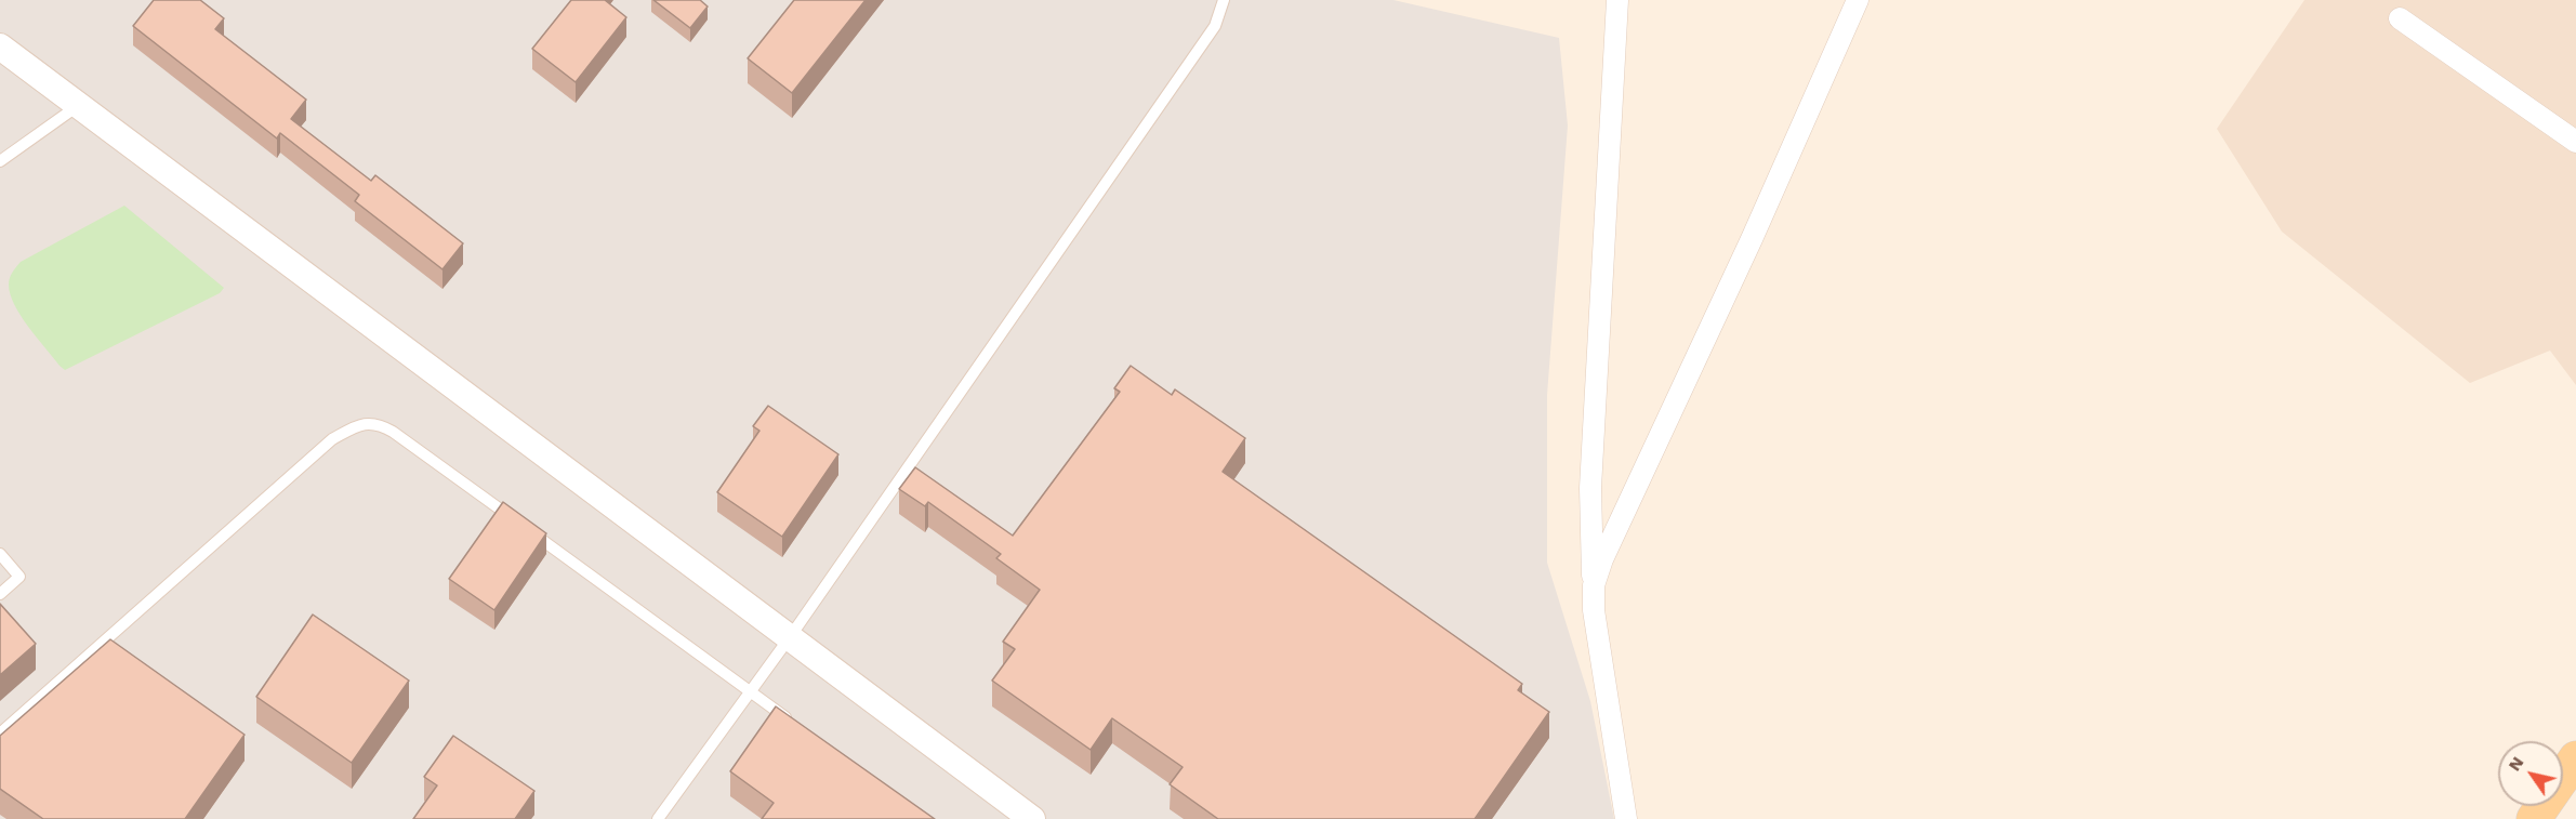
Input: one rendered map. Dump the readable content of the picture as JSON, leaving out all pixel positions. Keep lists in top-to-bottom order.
{
  "north": "top left"
}
